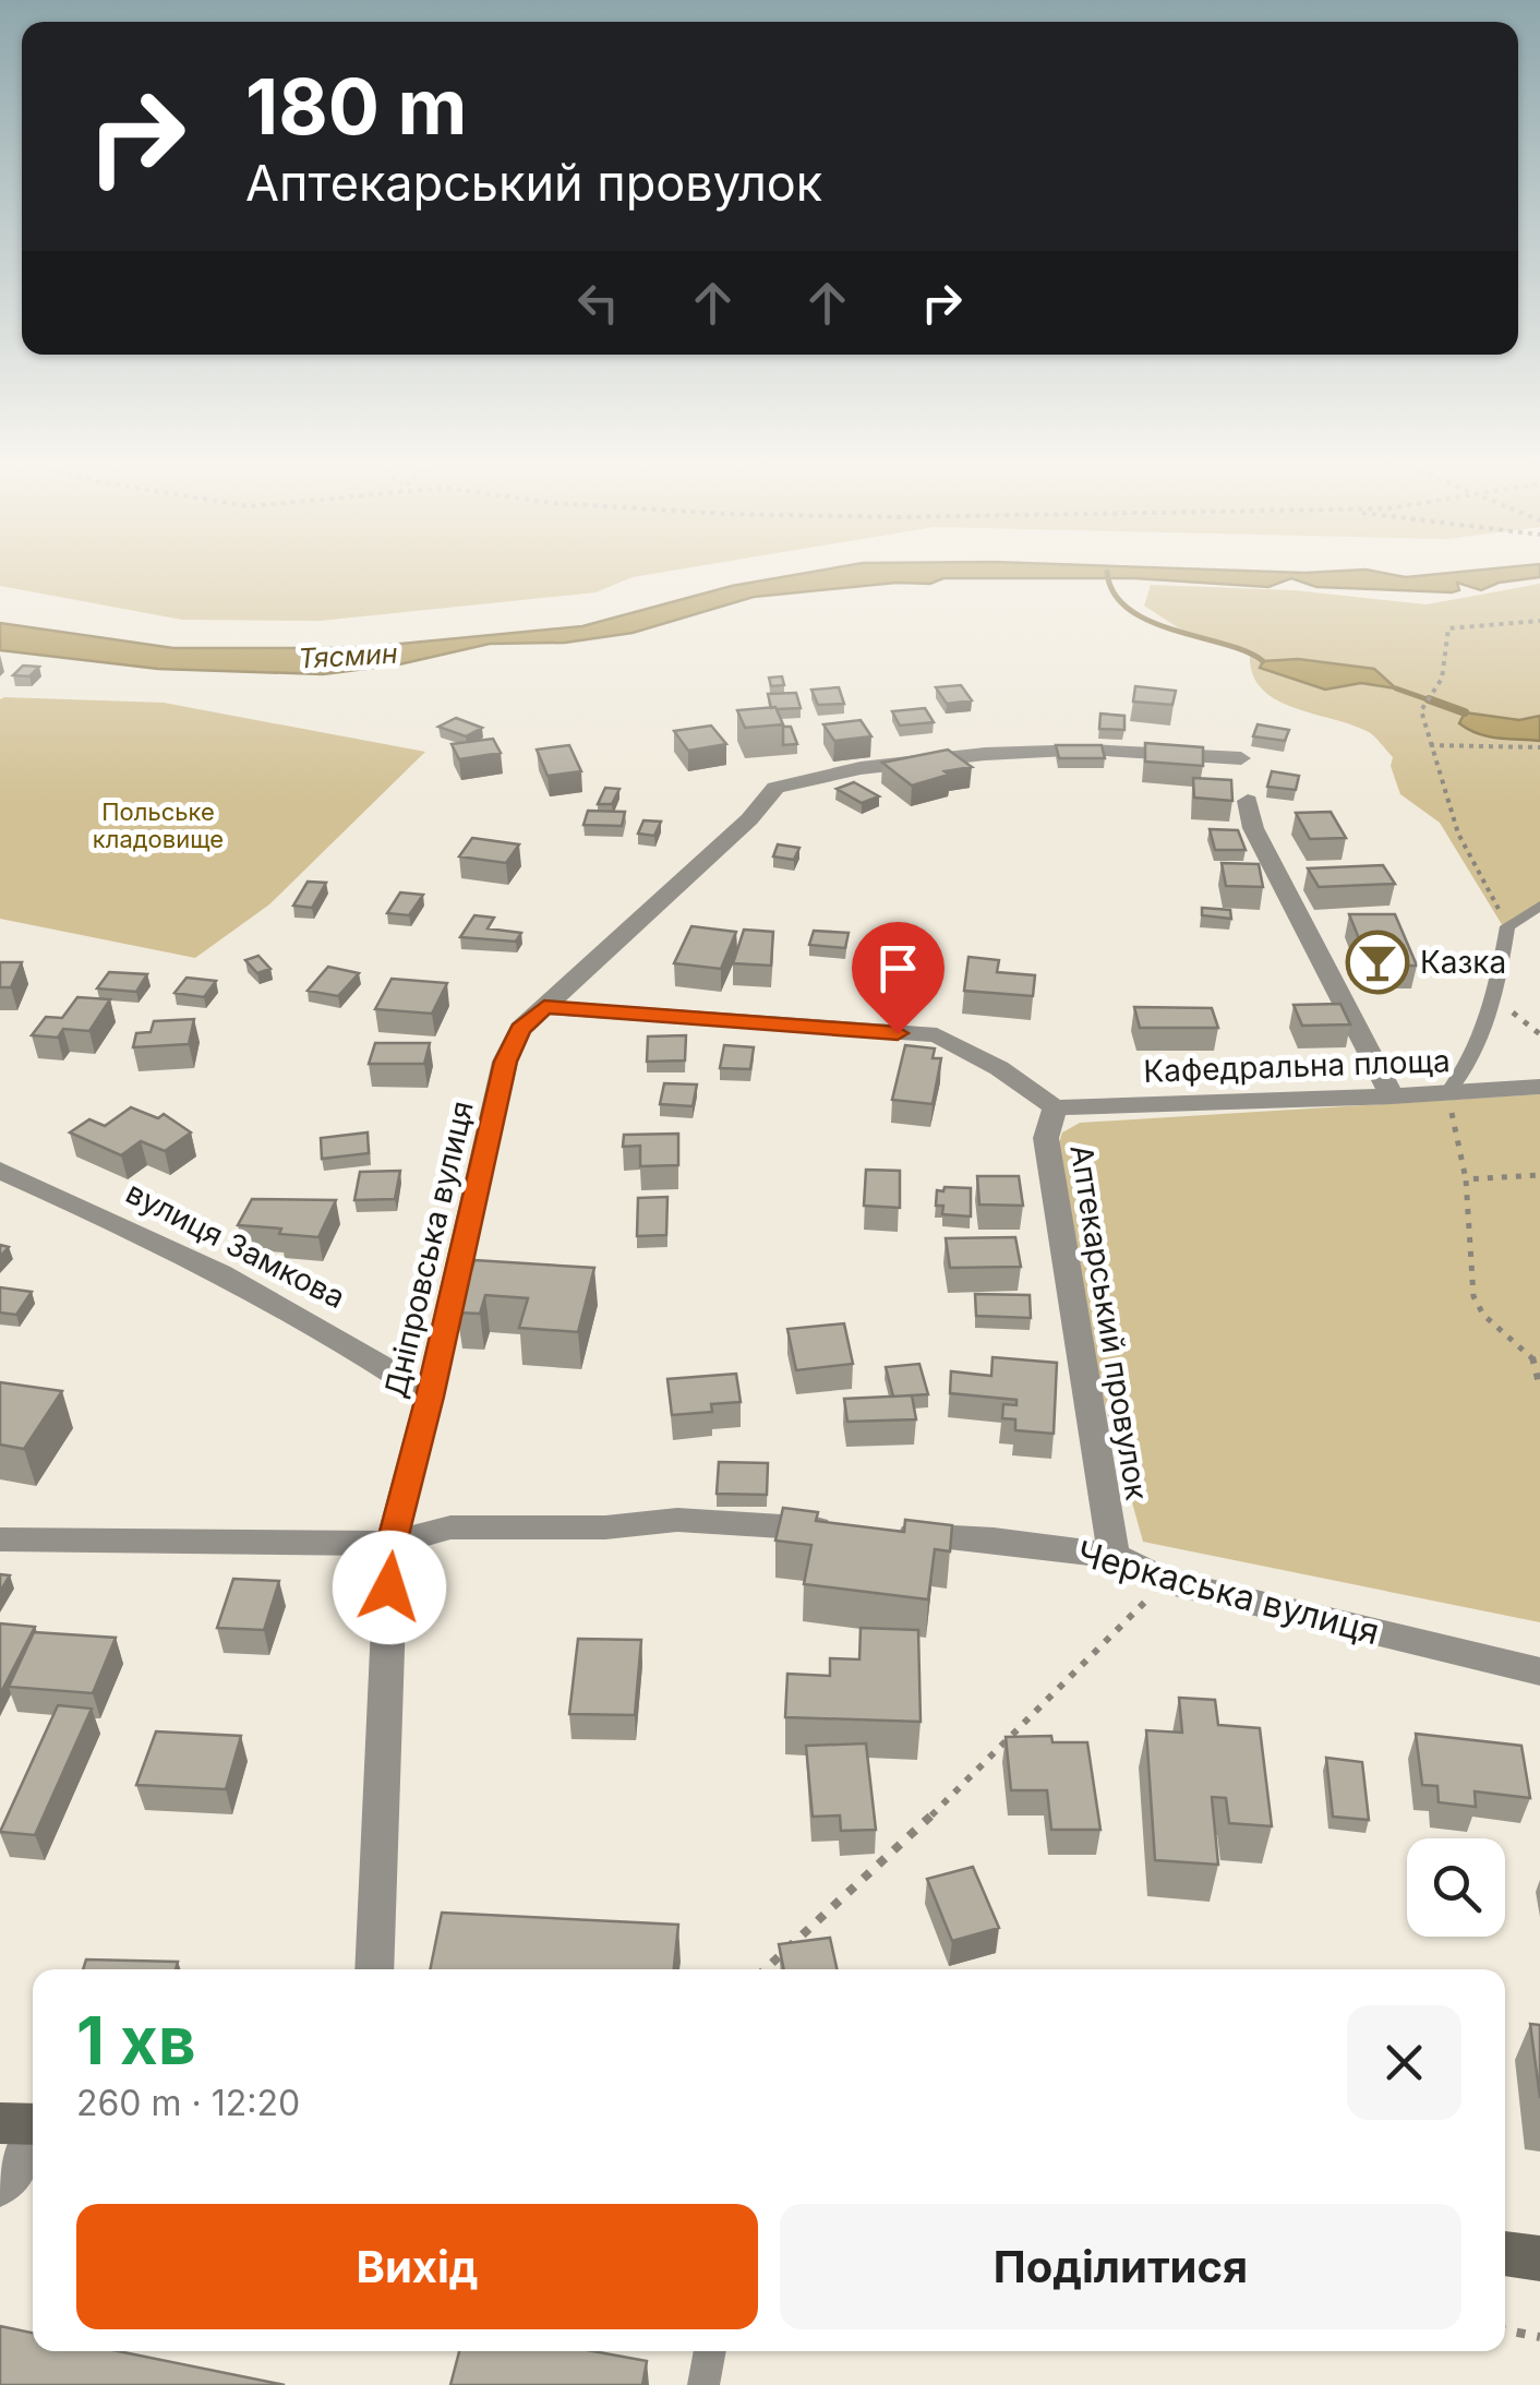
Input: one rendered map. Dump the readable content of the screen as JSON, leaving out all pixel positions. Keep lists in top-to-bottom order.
{
  "streets": {
    "street": [
      "Кафедральна площа",
      "вулиця Замкова",
      "Дніпровська вулиця",
      "Аптекарський провулок",
      "Черкаська вулиця"
    ]
  },
  "crossings": [
    ["Кафедральна площа", "Аптекарський провулок"],
    ["вулиця Замкова", "Дніпровська вулиця"],
    ["Дніпровська вулиця", "Аптекарський провулок"],
    ["Аптекарський провулок", "Черкаська вулиця"]
  ],
  "water": ["Тясмин"],
  "parks": ["Польське кладовище"],
  "places": {
    "bar": ["Казка"]
  },
  "page": {
    "turn": ["180 m", "Аптекарський провулок"],
    "heading": ["1 хв", "260 m · 12:20"],
    "buttons": ["Вихід", "Поділитися"]
  }
}
